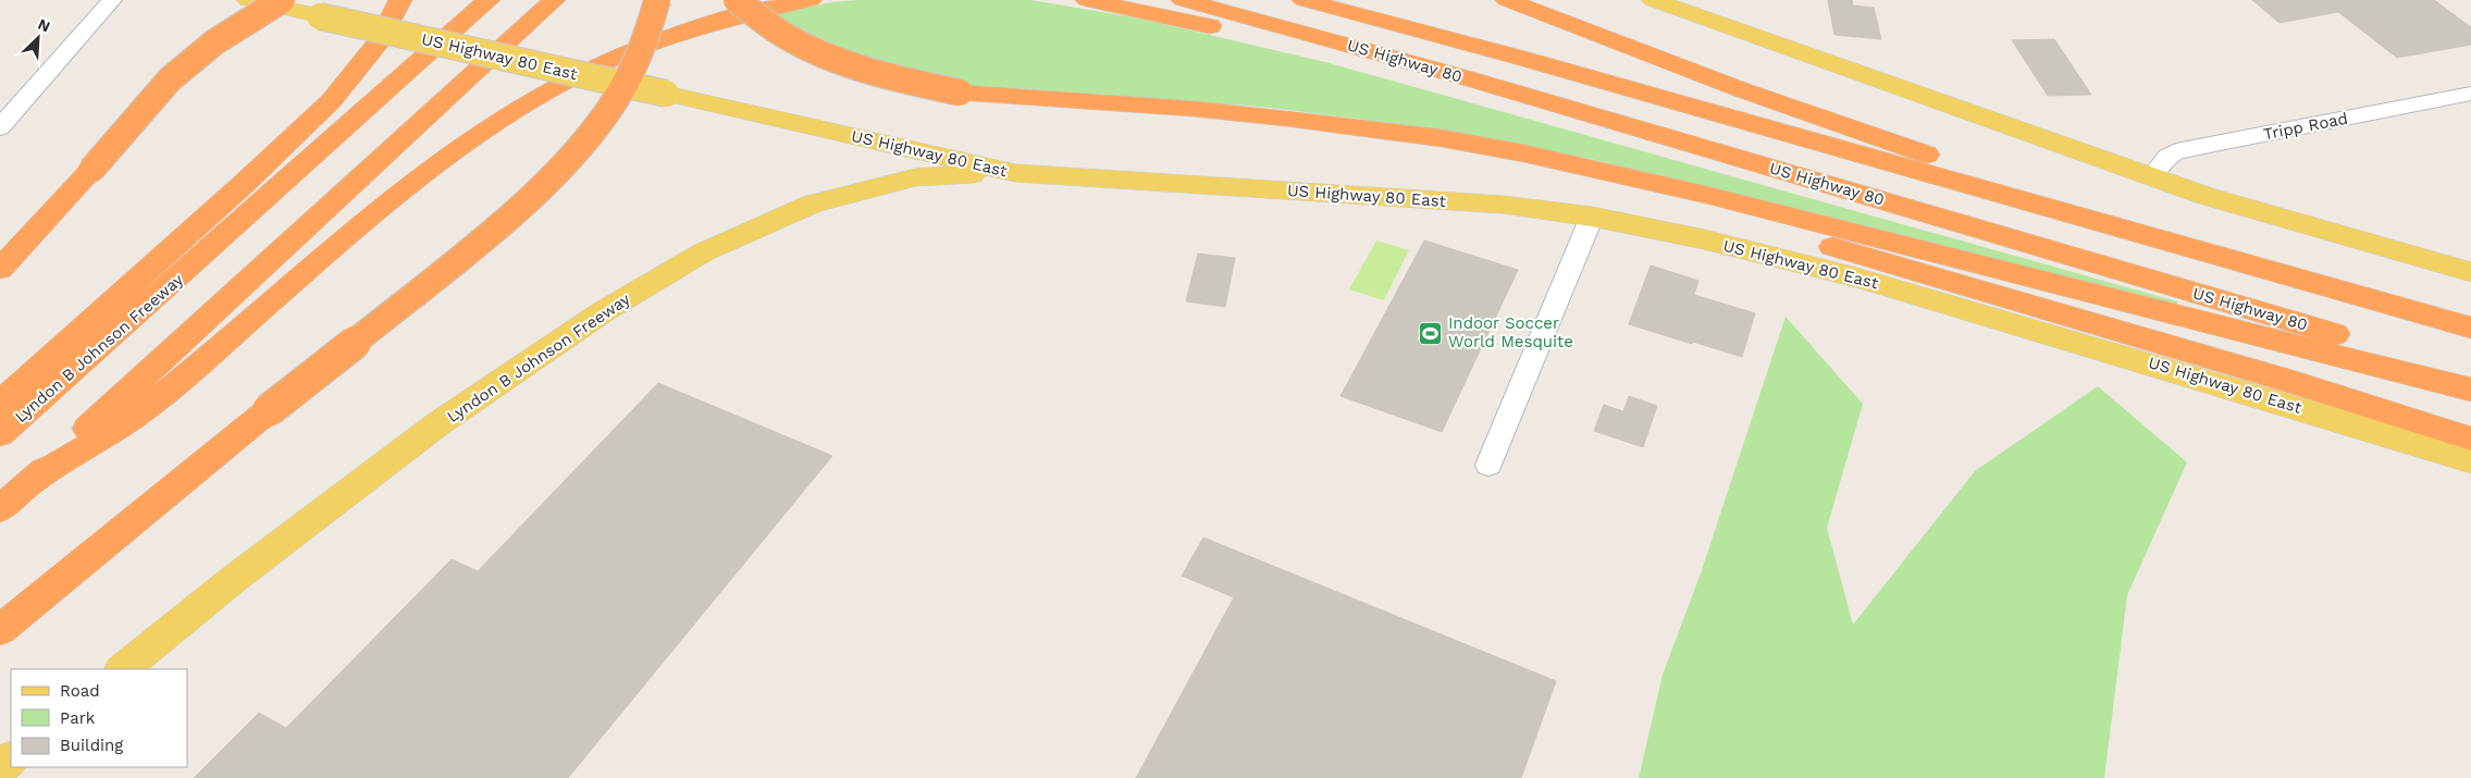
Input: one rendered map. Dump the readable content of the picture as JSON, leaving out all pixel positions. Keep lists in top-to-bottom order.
{
  "streets": {
    "highway": ["US Highway 80", "Lyndon B Johnson Freeway"],
    "main road": ["US Highway 80 East"],
    "street": ["Tripp Road"]
  },
  "crossings": [
    ["US Highway 80 East", "Lyndon B Johnson Freeway"]
  ],
  "places": {
    "sports": ["Indoor Soccer World Mesquite"]
  },
  "legend": ["Road", "Park", "Building"],
  "north": "top right"
}
